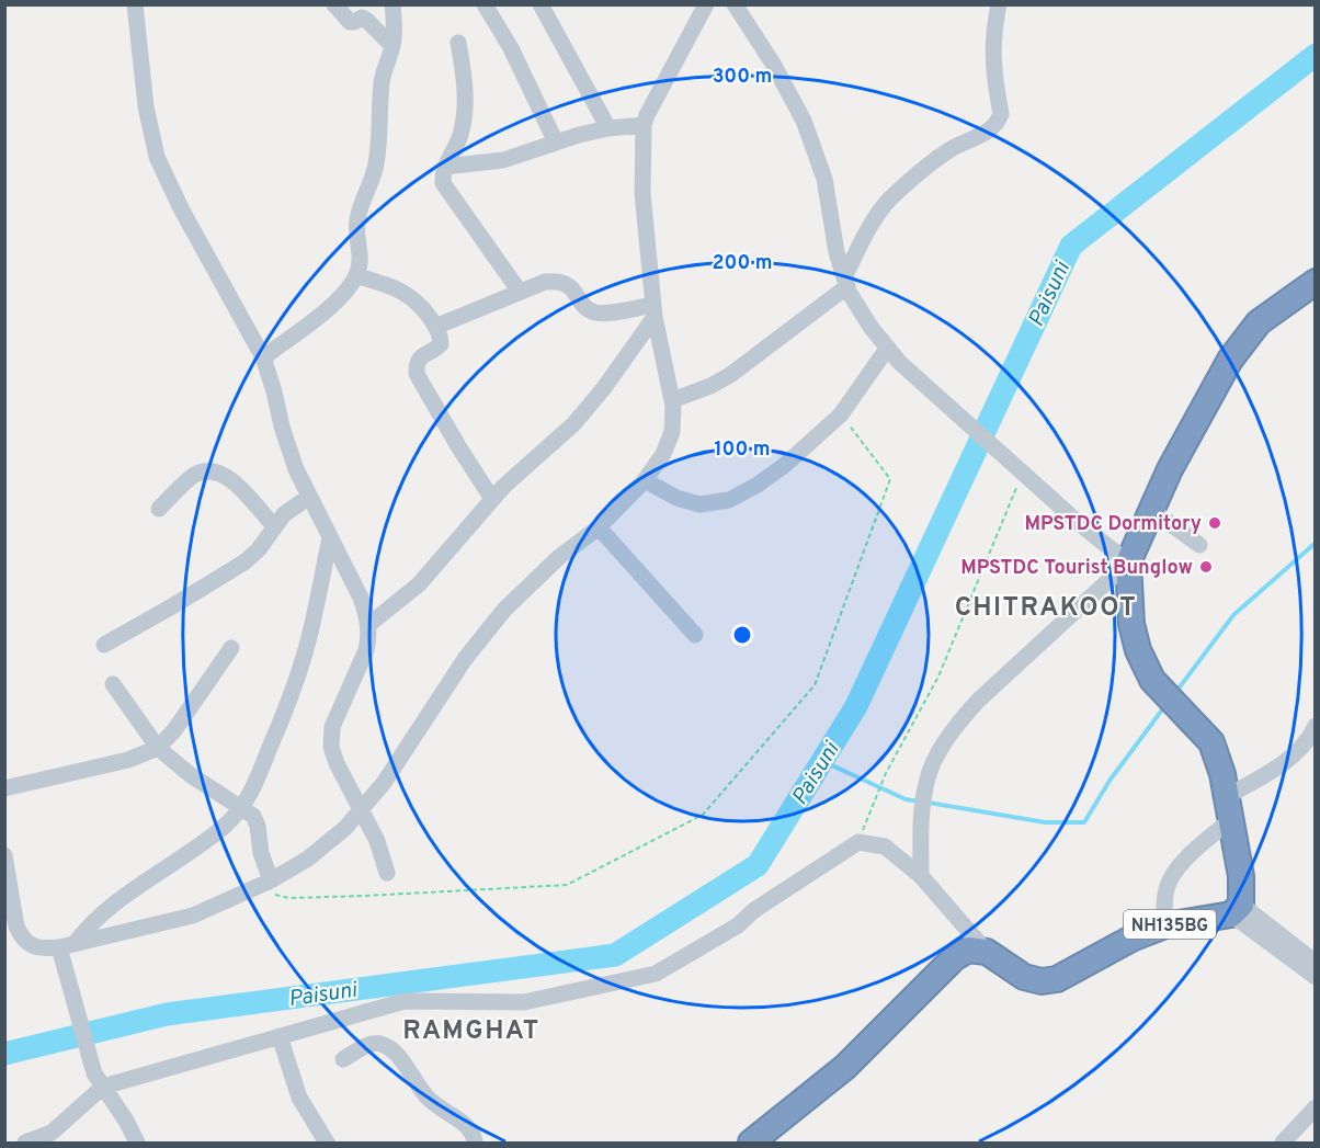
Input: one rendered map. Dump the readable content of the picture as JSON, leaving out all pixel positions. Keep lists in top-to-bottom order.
{
  "streets": {
    "highway": ["NH135BG"]
  },
  "districts": ["CHITRAKOOT", "RAMGHAT"],
  "water": ["Paisuni"],
  "places": ["MPSTDC Dormitory", "MPSTDC Tourist Bunglow"],
  "rings": ["300 m", "200 m", "100 m"]
}
